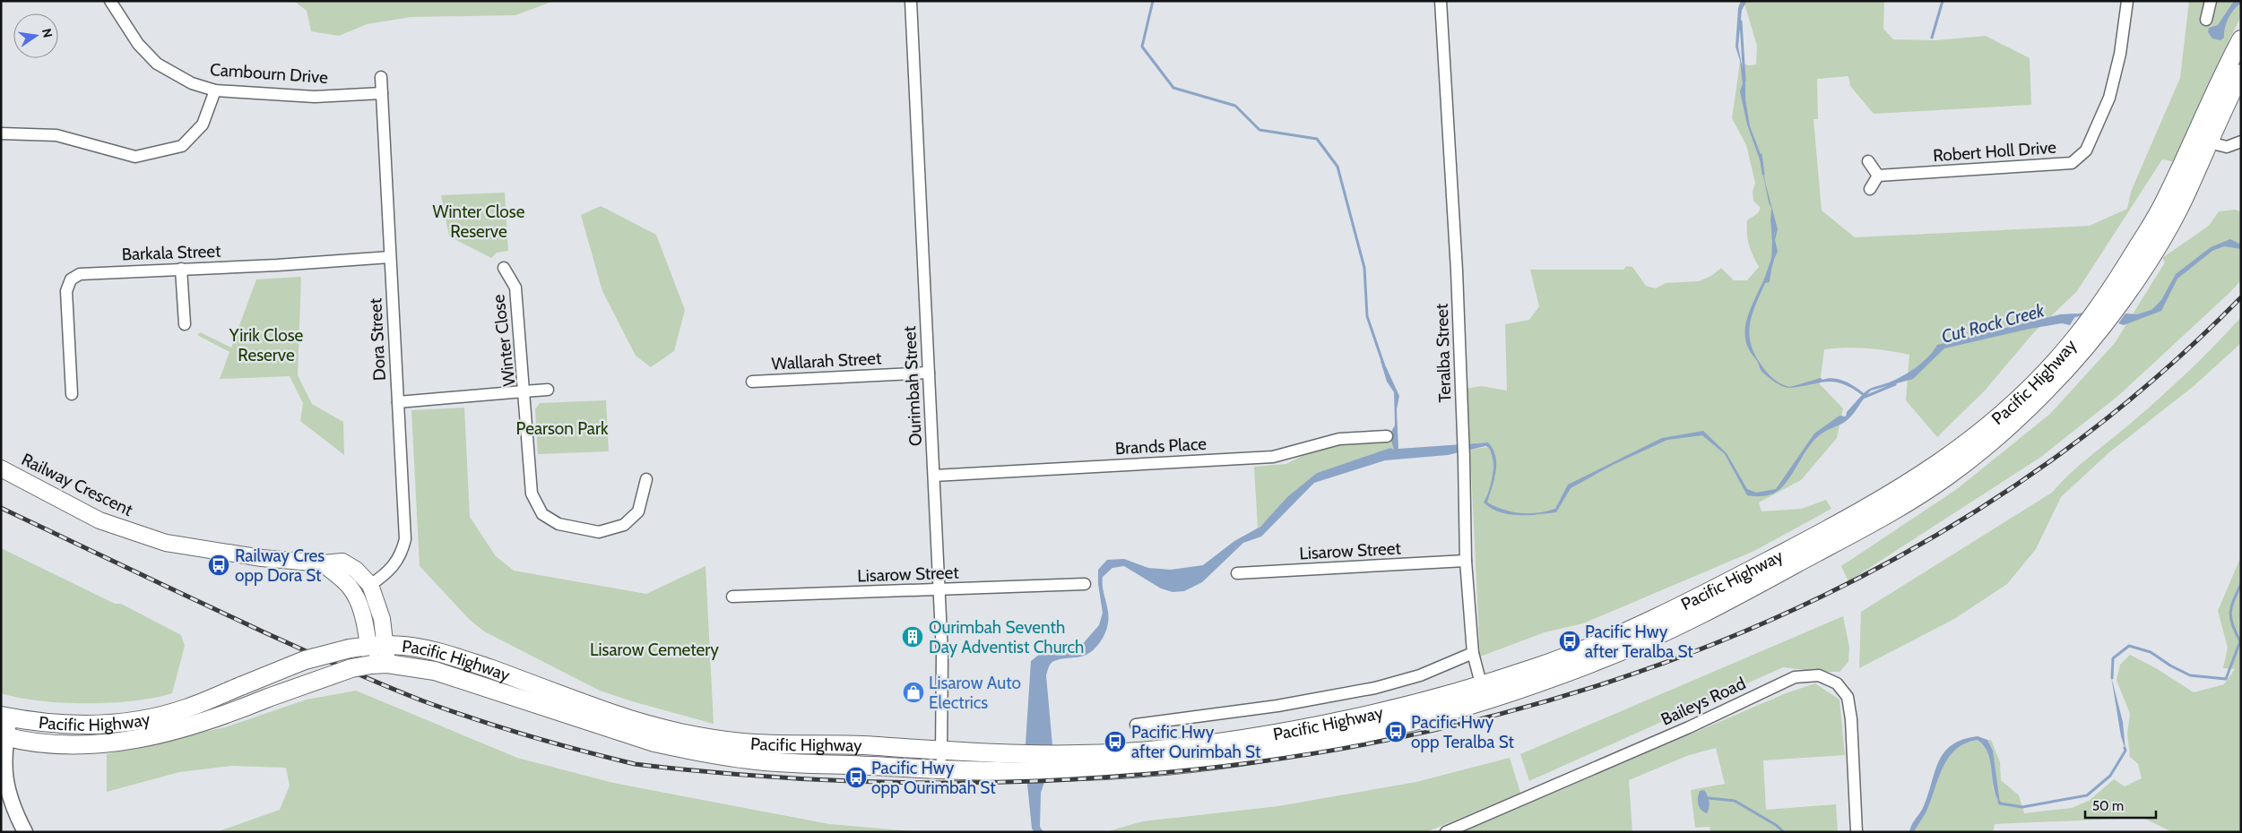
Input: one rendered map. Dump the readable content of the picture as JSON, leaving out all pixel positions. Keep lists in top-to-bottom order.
{
  "streets": {
    "main road": ["Pacific Highway", "Railway Crescent"],
    "street": [
      "Cambourn Drive",
      "Robert Holl Drive",
      "Barkala Street",
      "Dora Street",
      "Winter Close",
      "Teralba Street",
      "Wallarah Street",
      "Ourimbah Street",
      "Brands Place",
      "Lisarow Street",
      "Baileys Road"
    ]
  },
  "crossings": [
    ["Cambourn Drive", "Dora Street"],
    ["Barkala Street", "Dora Street"],
    ["Dora Street", "Railway Crescent"],
    ["Teralba Street", "Pacific Highway"],
    ["Teralba Street", "Lisarow Street"],
    ["Wallarah Street", "Ourimbah Street"],
    ["Pacific Highway", "Ourimbah Street"],
    ["Pacific Highway", "Railway Crescent"],
    ["Ourimbah Street", "Brands Place"],
    ["Ourimbah Street", "Lisarow Street"]
  ],
  "water": ["Cut Rock Creek"],
  "parks": [
    "Winter Close Reserve",
    "Yirik Close Reserve",
    "Pearson Park",
    "Lisarow Cemetery"
  ],
  "places": {
    "bus stop": [
      "Railway Cres opp Dora St",
      "Pacific Hwy after Teralba St",
      "Pacific Hwy opp Teralba St",
      "Pacific Hwy after Ourimbah St",
      "Pacific Hwy opp Ourimbah St"
    ],
    "building": ["Ourimbah Seventh Day Adventist Church"],
    "shop": ["Lisarow Auto Electrics"]
  },
  "scale_bar": "50 m",
  "north": "right"
}
